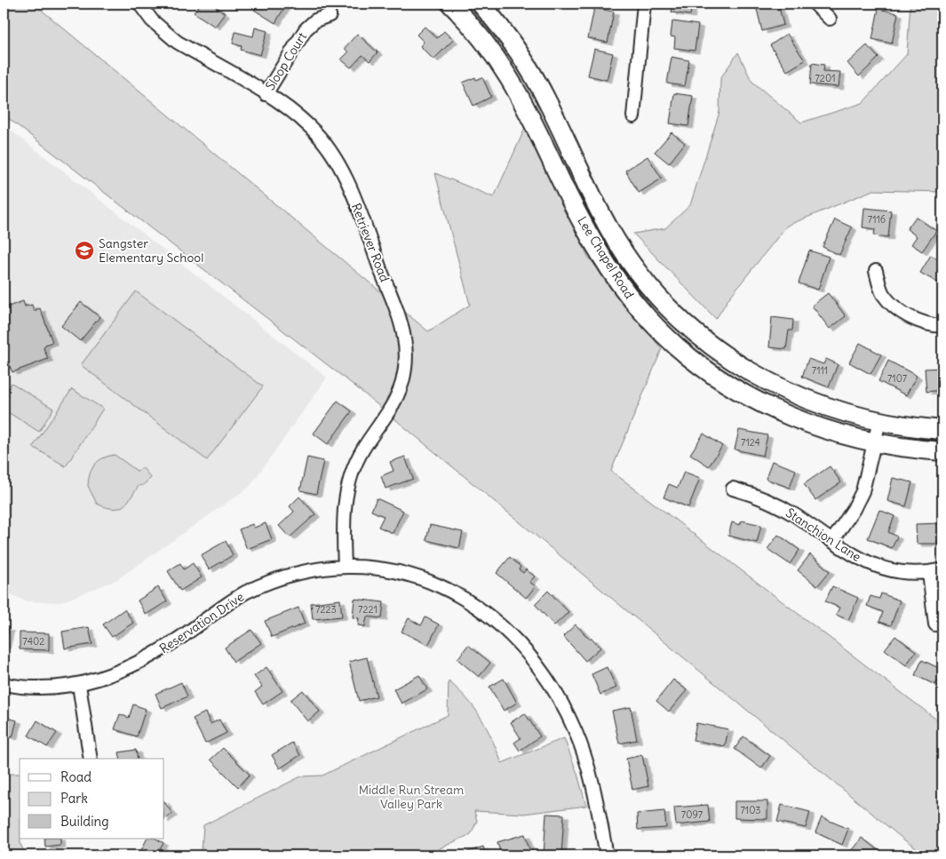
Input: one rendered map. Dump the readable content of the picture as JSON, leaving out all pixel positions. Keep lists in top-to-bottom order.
{
  "streets": {
    "main road": ["Lee Chapel Road"],
    "street": [
      "Sloop Court",
      "Retriever Road",
      "Stanchion Lane",
      "Reservation Drive"
    ]
  },
  "crossings": [
    ["Sloop Court", "Retriever Road"],
    ["Retriever Road", "Reservation Drive"]
  ],
  "parks": ["Middle Run Stream Valley Park"],
  "places": {
    "school or university": ["Sangster Elementary School"]
  },
  "house_numbers": [
    "7201",
    "7116",
    "7111",
    "7107",
    "7124",
    "7223",
    "7221",
    "7402",
    "7103",
    "7097"
  ],
  "legend": ["Road", "Park", "Building"]
}
